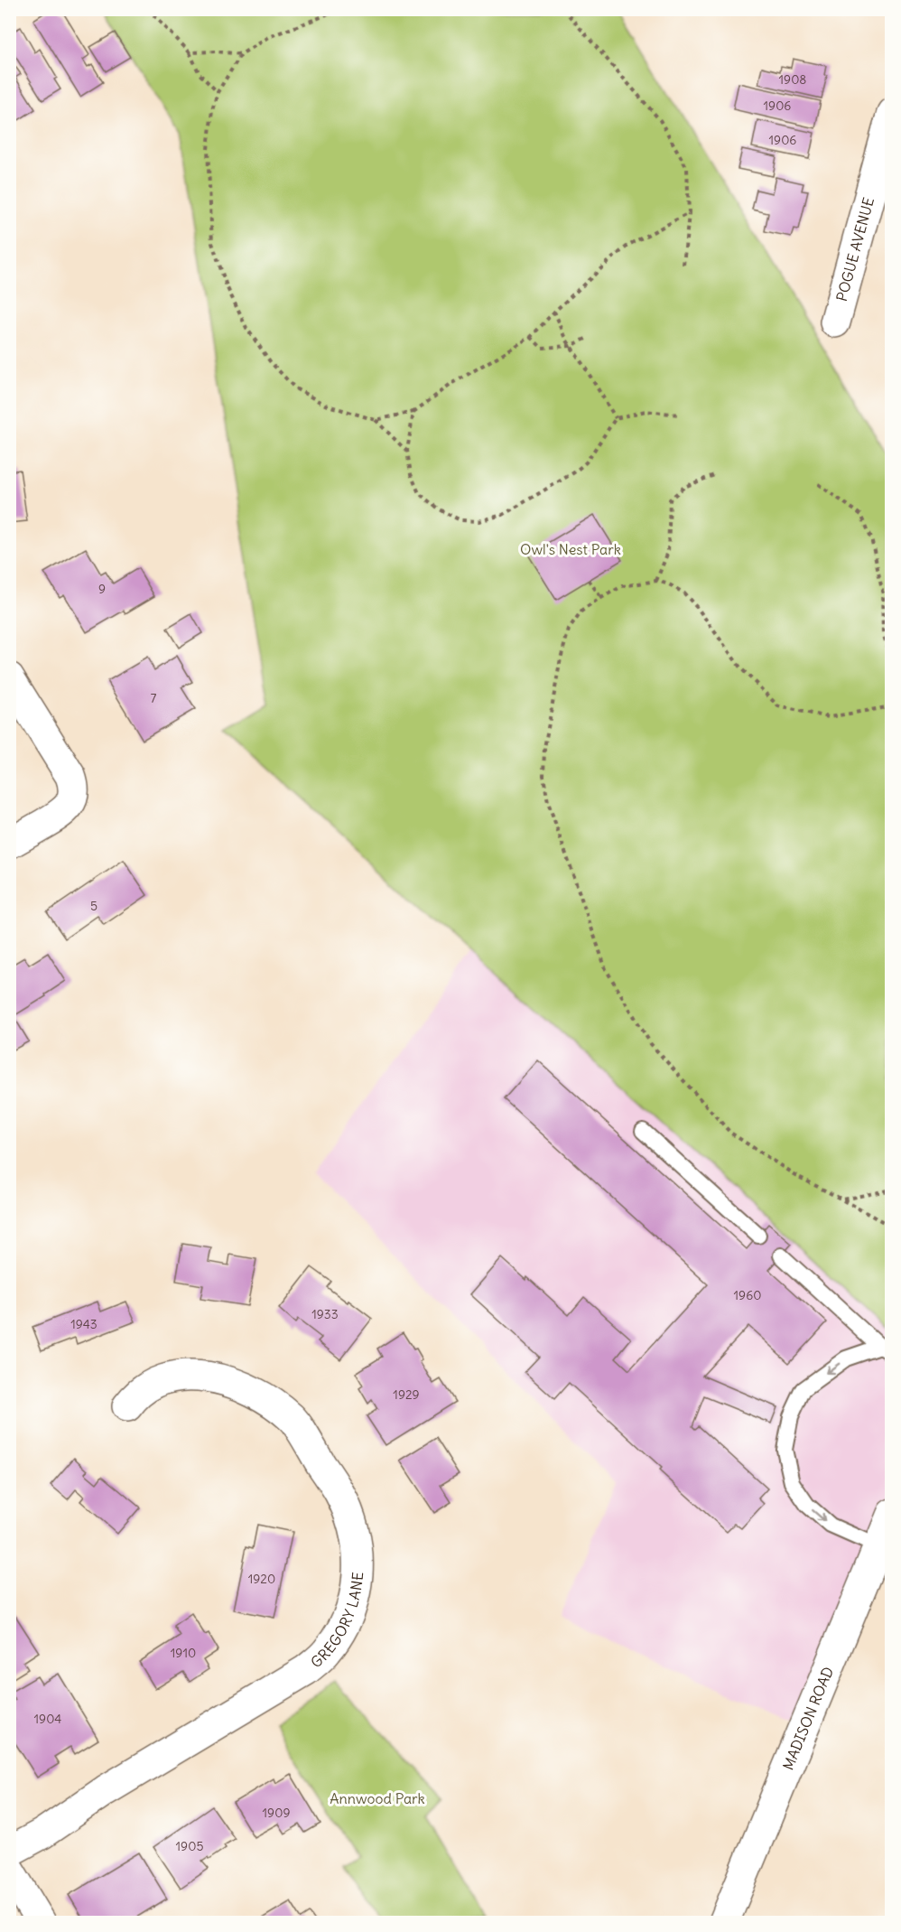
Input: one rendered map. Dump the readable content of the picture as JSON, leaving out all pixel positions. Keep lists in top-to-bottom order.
{
  "streets": {
    "street": ["POGUE AVENUE", "GREGORY LANE", "MADISON ROAD"]
  },
  "parks": ["Owl's Nest Park", "Annwood Park"],
  "house_numbers": [
    "1908",
    "1906",
    "1906",
    "9",
    "7",
    "5",
    "1960",
    "1933",
    "1943",
    "1929",
    "1920",
    "1910",
    "1904",
    "1909",
    "1905"
  ]
}
